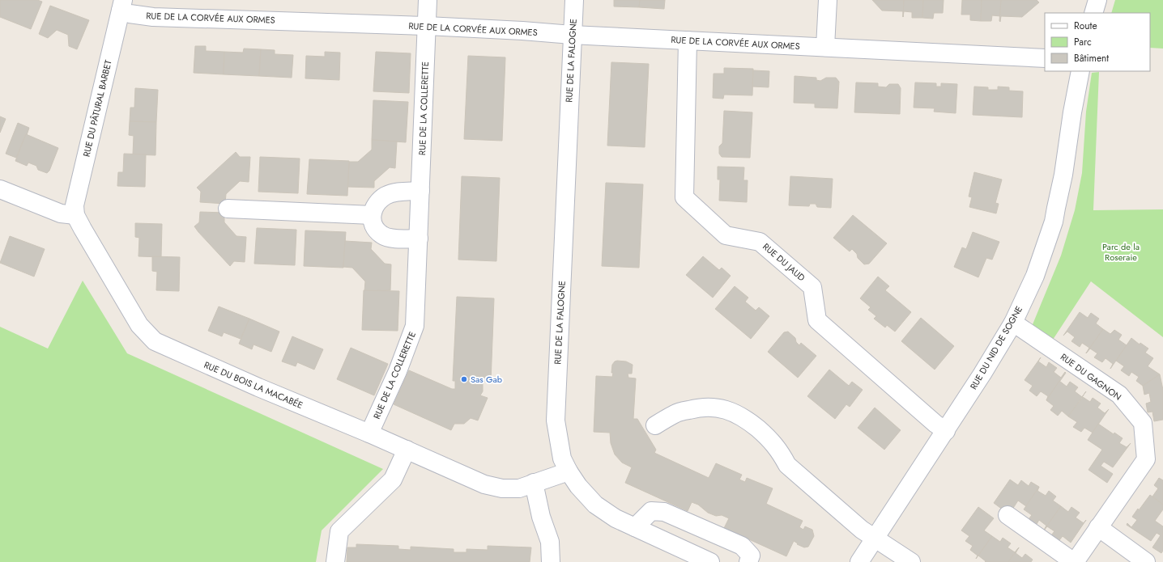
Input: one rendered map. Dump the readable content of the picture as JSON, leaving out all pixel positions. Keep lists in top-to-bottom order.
{
  "streets": {
    "street": [
      "RUE DE LA CORVÉE AUX ORMES",
      "RUE DE LA FALOGNE",
      "RUE DU PÂTURAL BARBET",
      "RUE DE LA COLLERETTE",
      "RUE DU JAUD",
      "RUE DU NID DE SOGNE",
      "RUE DU GAGNON",
      "RUE DU BOIS LA MACABÉE"
    ]
  },
  "crossings": [
    ["RUE DE LA CORVÉE AUX ORMES", "RUE DE LA FALOGNE"],
    ["RUE DE LA CORVÉE AUX ORMES", "RUE DU PÂTURAL BARBET"],
    ["RUE DE LA CORVÉE AUX ORMES", "RUE DE LA COLLERETTE"],
    ["RUE DE LA CORVÉE AUX ORMES", "RUE DU JAUD"],
    ["RUE DE LA FALOGNE", "RUE DU BOIS LA MACABÉE"],
    ["RUE DU PÂTURAL BARBET", "RUE DU BOIS LA MACABÉE"],
    ["RUE DE LA COLLERETTE", "RUE DU BOIS LA MACABÉE"],
    ["RUE DU JAUD", "RUE DU NID DE SOGNE"],
    ["RUE DU NID DE SOGNE", "RUE DU GAGNON"]
  ],
  "parks": ["Parc de la Roseraie"],
  "places": ["Sas Gab"],
  "legend": ["Route", "Parc", "Bâtiment"]
}
